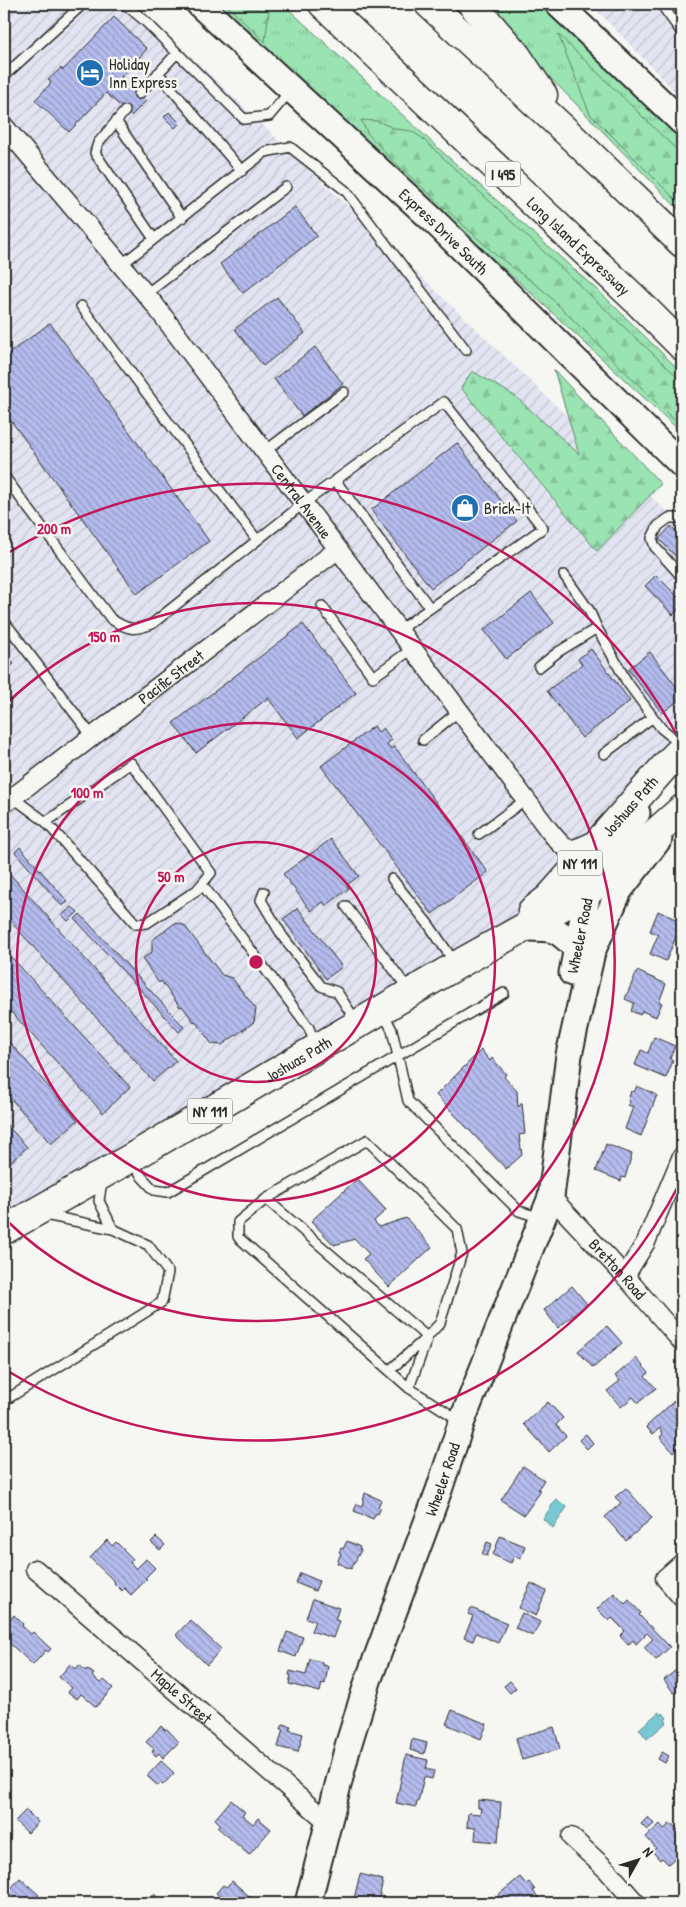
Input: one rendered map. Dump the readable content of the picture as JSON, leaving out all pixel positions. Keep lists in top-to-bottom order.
{
  "streets": {
    "main road": [
      "I 495",
      "Express Drive South",
      "Long Island Expressway",
      "Joshuas Path",
      "NY 111",
      "Wheeler Road"
    ],
    "street": [
      "Central Avenue",
      "Pacific Street",
      "Bretton Road",
      "Maple Street"
    ]
  },
  "crossings": [
    ["Central Avenue", "Pacific Street"],
    ["Central Avenue", "Joshuas Path"],
    ["Joshuas Path", "Wheeler Road"],
    ["Wheeler Road", "Bretton Road"],
    ["Wheeler Road", "Maple Street"]
  ],
  "places": {
    "hotel": ["Holiday Inn Express"],
    "shop": ["Brick-It"]
  },
  "north": "top right",
  "rings": [
    "200 m",
    "150 m",
    "100 m",
    "50 m"
  ]
}
